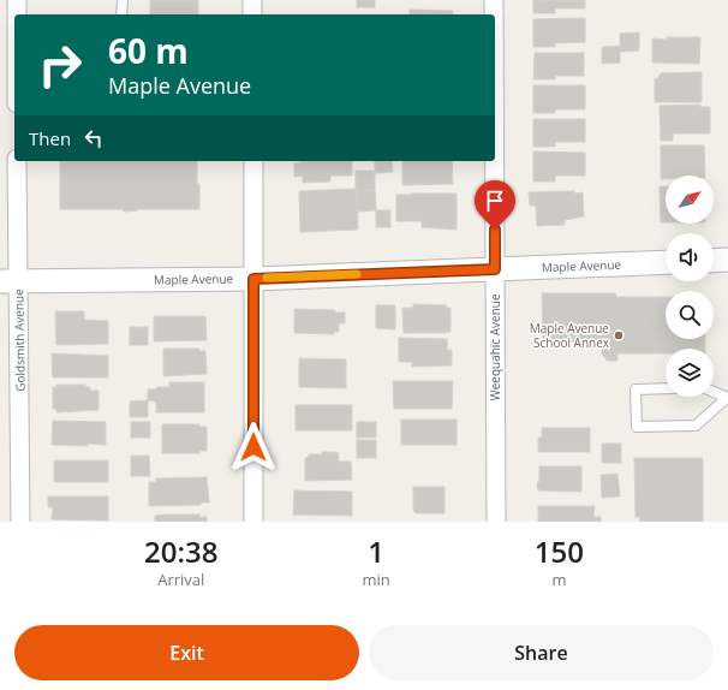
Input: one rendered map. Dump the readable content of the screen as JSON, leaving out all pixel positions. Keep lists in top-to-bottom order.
{
  "streets": {
    "street": ["Maple Avenue", "Goldsmith Avenue", "Weequahic Avenue"]
  },
  "crossings": [
    ["Maple Avenue", "Goldsmith Avenue"],
    ["Maple Avenue", "Weequahic Avenue"]
  ],
  "places": ["Maple Avenue School Annex"],
  "north": "top right",
  "page": {
    "turn": ["60 m", "Maple Avenue"],
    "then": "Then",
    "eta": [
      "20:38",
      "Arrival",
      "1",
      "min",
      "150",
      "m"
    ],
    "buttons": ["Exit", "Share"]
  }
}
